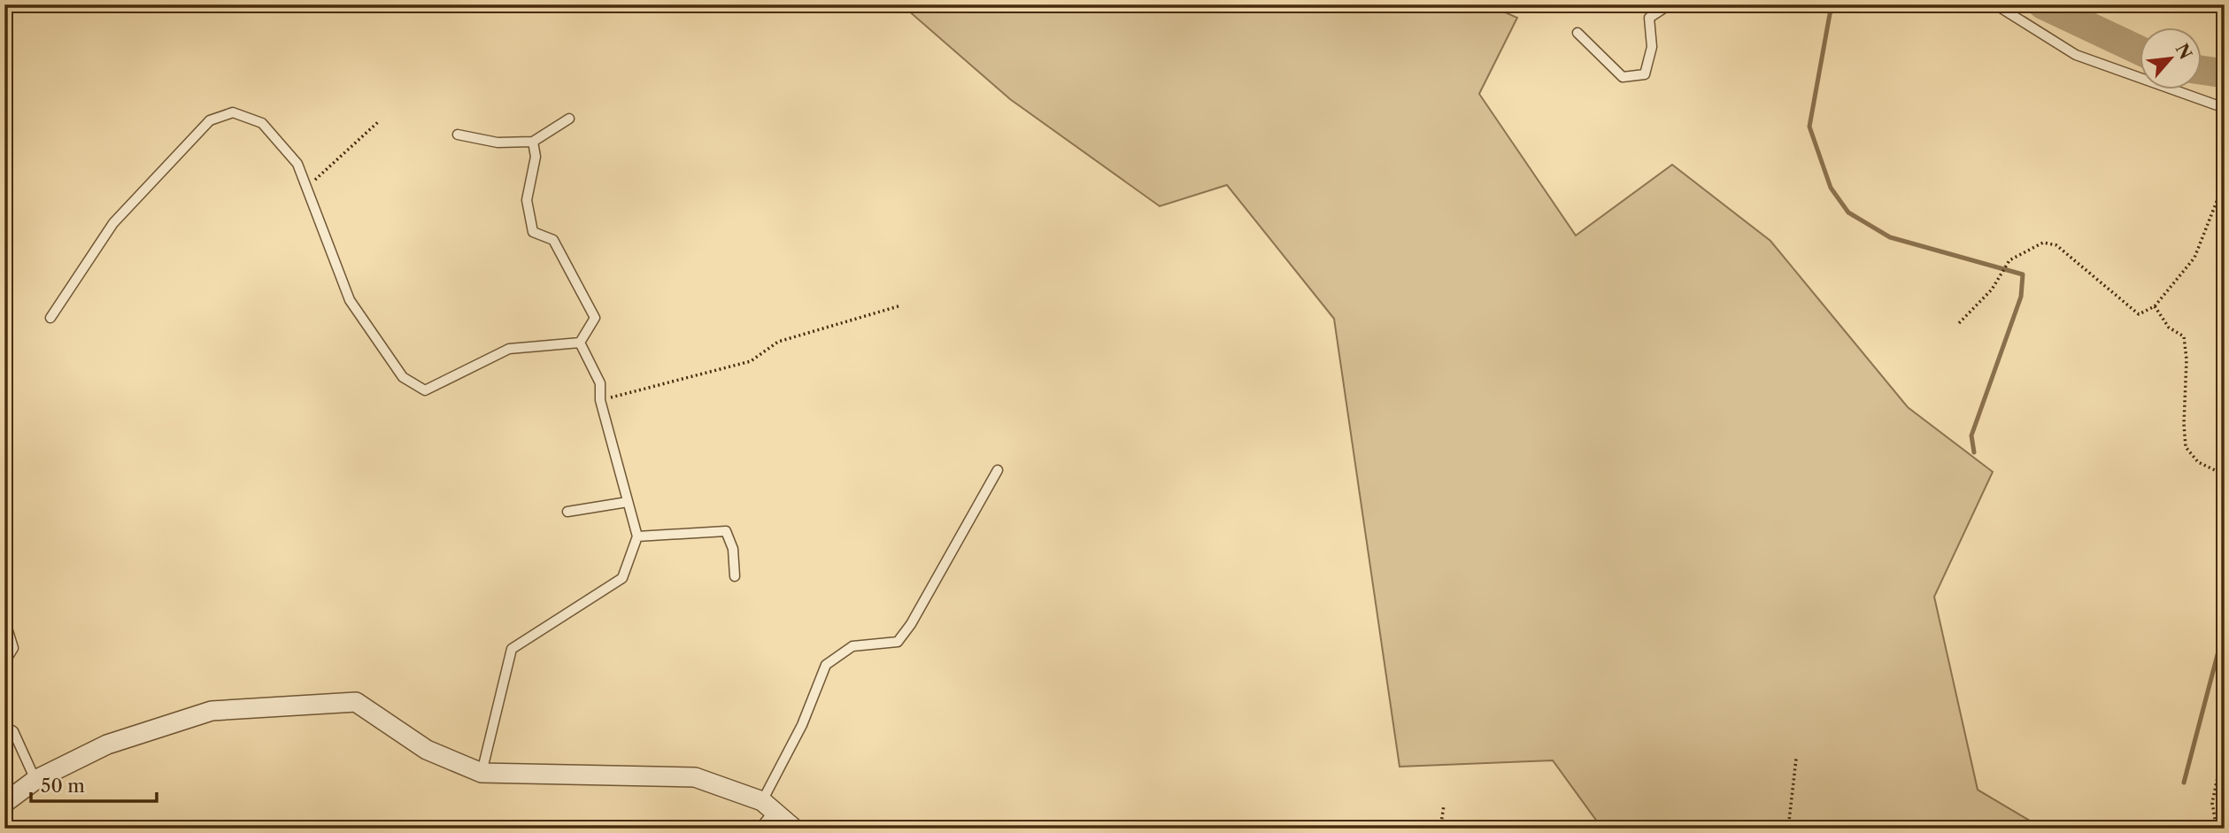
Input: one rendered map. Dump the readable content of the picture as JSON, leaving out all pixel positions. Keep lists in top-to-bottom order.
{
  "scale_bar": "50 m",
  "north": "top right"
}
